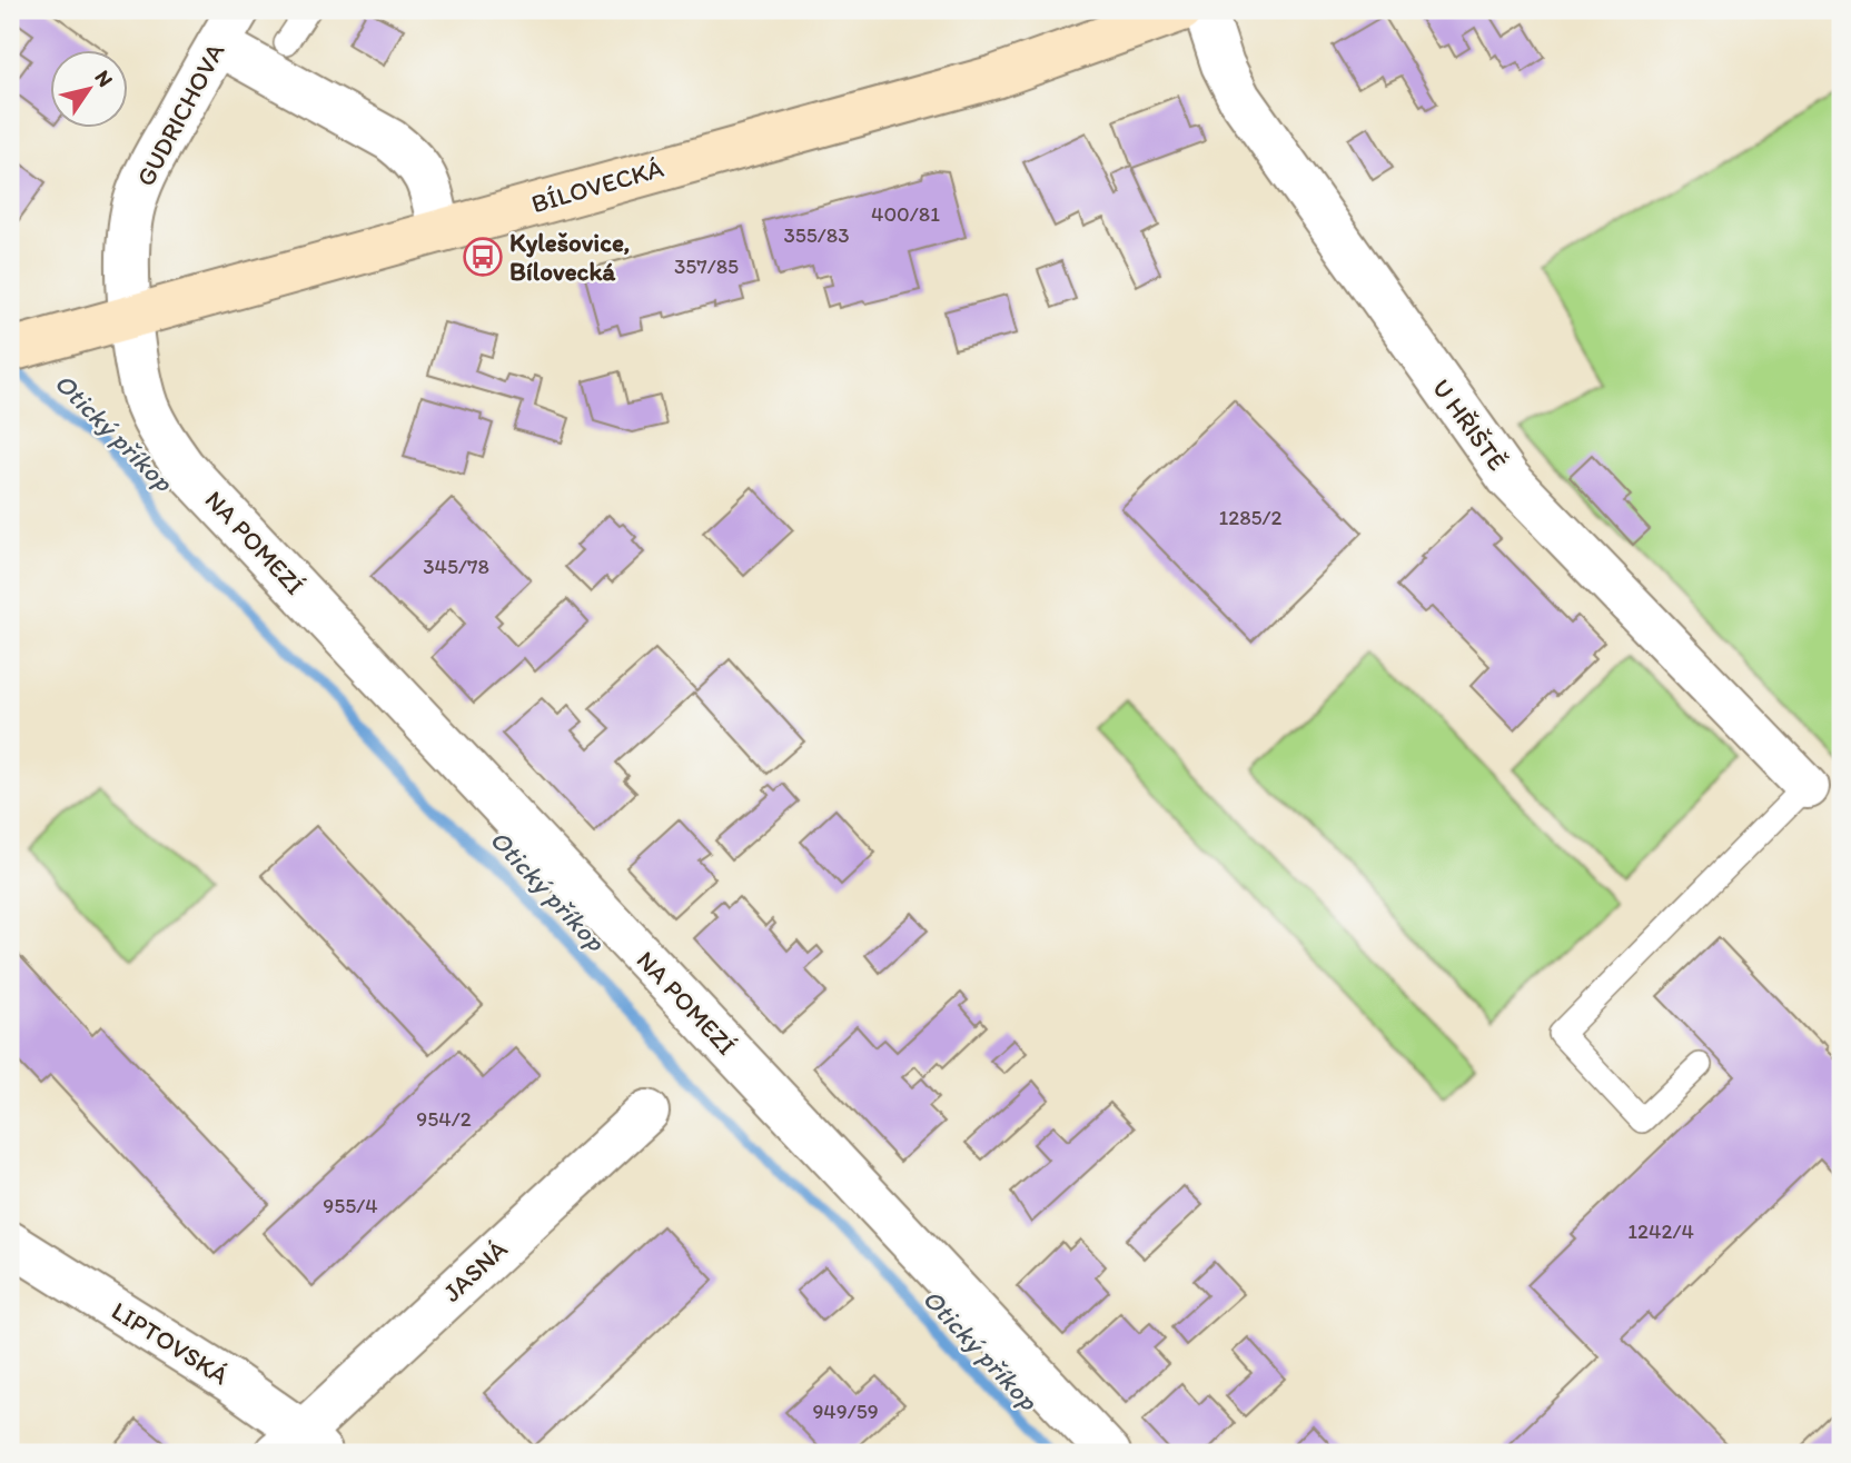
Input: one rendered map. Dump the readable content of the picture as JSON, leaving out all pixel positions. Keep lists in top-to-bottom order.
{
  "streets": {
    "main road": ["BÍLOVECKÁ"],
    "street": [
      "GUDRICHOVA",
      "U HŘIŠTĚ",
      "NA POMEZÍ",
      "JASNÁ",
      "LIPTOVSKÁ"
    ]
  },
  "crossings": [
    ["GUDRICHOVA", "BÍLOVECKÁ"],
    ["GUDRICHOVA", "NA POMEZÍ"],
    ["BÍLOVECKÁ", "NA POMEZÍ"],
    ["JASNÁ", "LIPTOVSKÁ"]
  ],
  "water": ["Otický příkop"],
  "places": {
    "bus stop": ["Kylešovice, Bílovecká"]
  },
  "house_numbers": [
    "400/81",
    "355/83",
    "357/85",
    "1285/2",
    "345/78",
    "954/2",
    "955/4",
    "1242/4",
    "949/59"
  ],
  "north": "top right"
}
